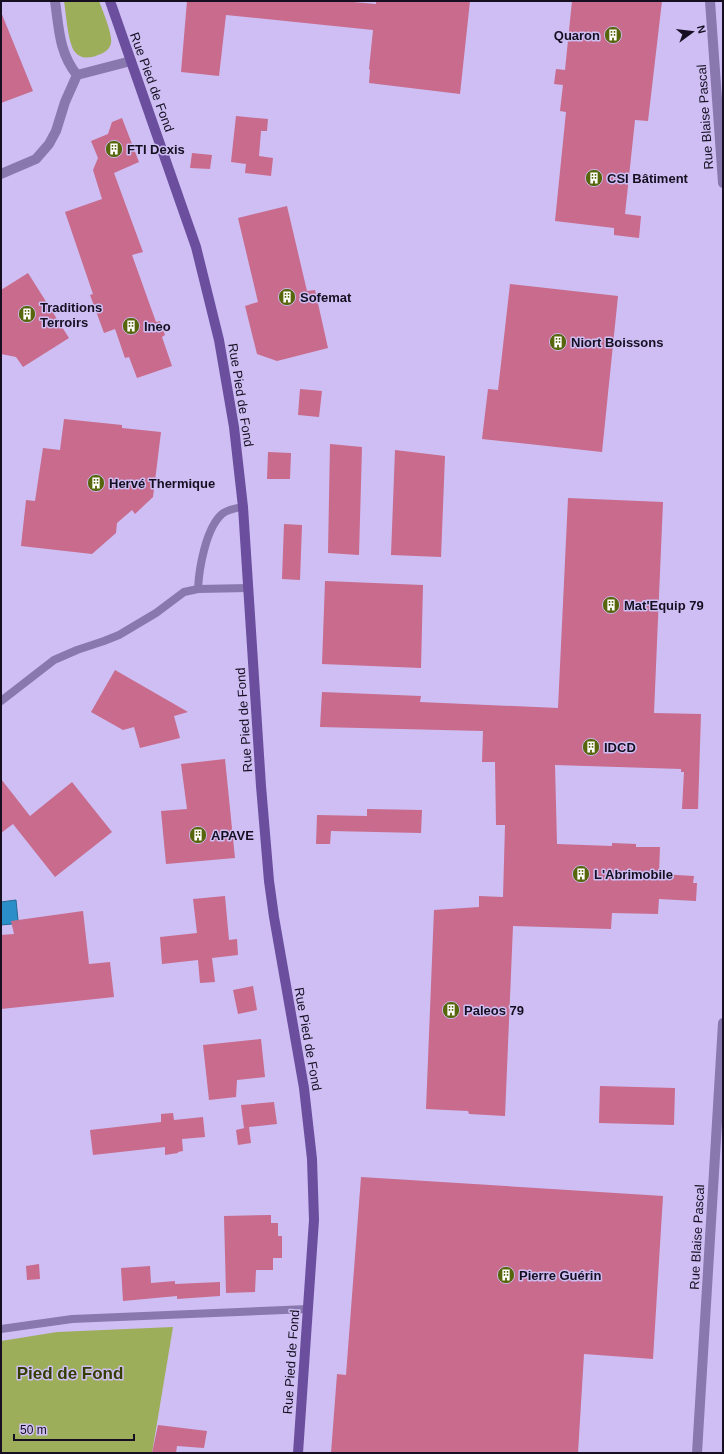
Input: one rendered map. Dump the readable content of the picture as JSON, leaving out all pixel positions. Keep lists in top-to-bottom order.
{
  "streets": {
    "main road": ["Rue Pied de Fond"],
    "street": ["Rue Blaise Pascal"]
  },
  "districts": ["Pied de Fond"],
  "places": {
    "building": [
      "Quaron",
      "FTI Dexis",
      "CSI Bâtiment",
      "Sofemat",
      "Traditions Terroirs",
      "Ineo",
      "Niort Boissons",
      "Hervé Thermique",
      "Mat'Equip 79",
      "IDCD",
      "APAVE",
      "L'Abrimobile",
      "Paleos 79",
      "Pierre Guérin"
    ]
  },
  "scale_bar": "50 m",
  "north": "right"
}
